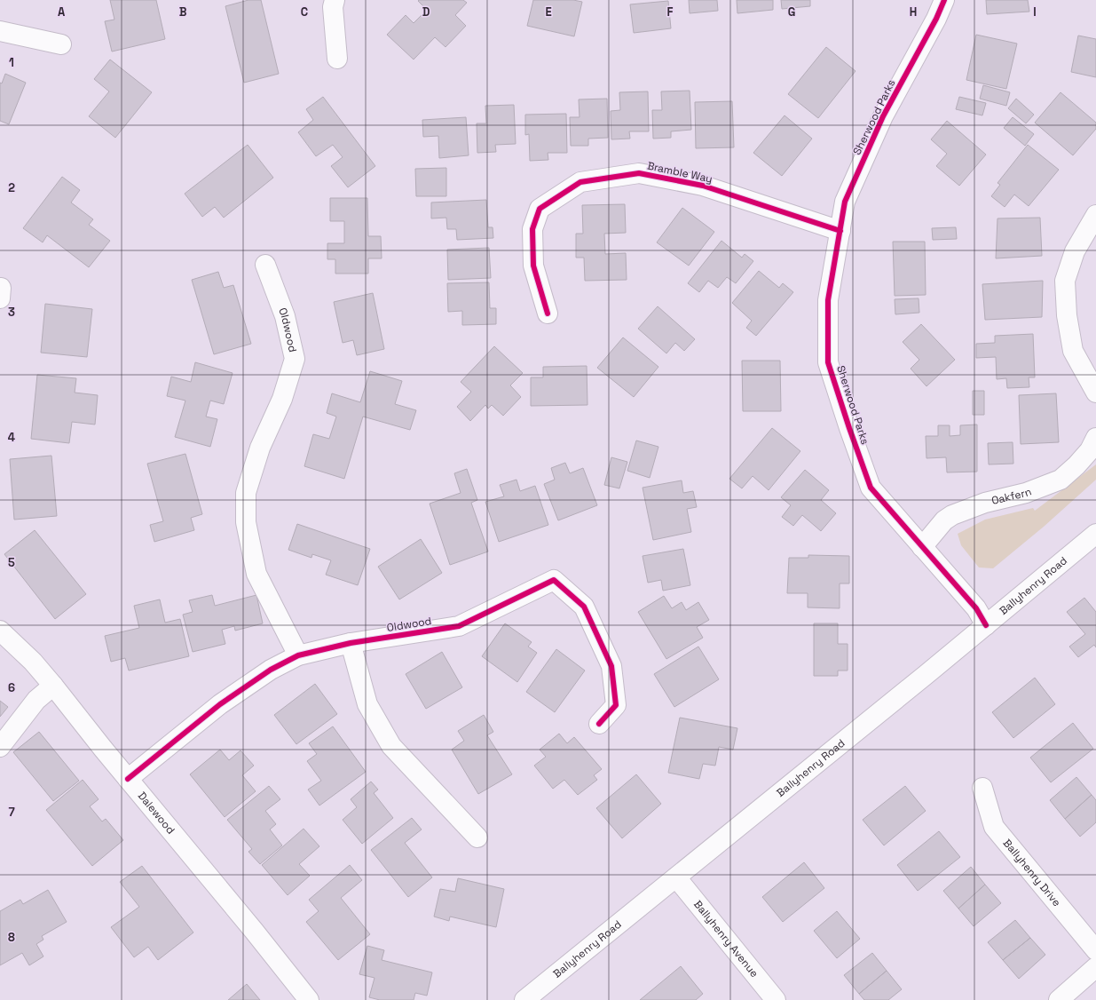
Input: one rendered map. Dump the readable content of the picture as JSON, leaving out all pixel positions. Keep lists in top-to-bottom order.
{
  "streets": {
    "street": [
      "Sherwood Parks",
      "Bramble Way",
      "Oldwood",
      "Oakfern",
      "Ballyhenry Road",
      "Dalewood",
      "Ballyhenry Drive",
      "Ballyhenry Avenue"
    ]
  },
  "crossings": [
    ["Sherwood Parks", "Bramble Way"],
    ["Sherwood Parks", "Oakfern"],
    ["Sherwood Parks", "Ballyhenry Road"],
    ["Oldwood", "Dalewood"],
    ["Ballyhenry Road", "Ballyhenry Avenue"]
  ],
  "grid": {
    "columns": [
      "A",
      "B",
      "C",
      "D",
      "E",
      "F",
      "G",
      "H",
      "I"
    ],
    "rows": [
      "1",
      "2",
      "3",
      "4",
      "5",
      "6",
      "7",
      "8"
    ]
  }
}
